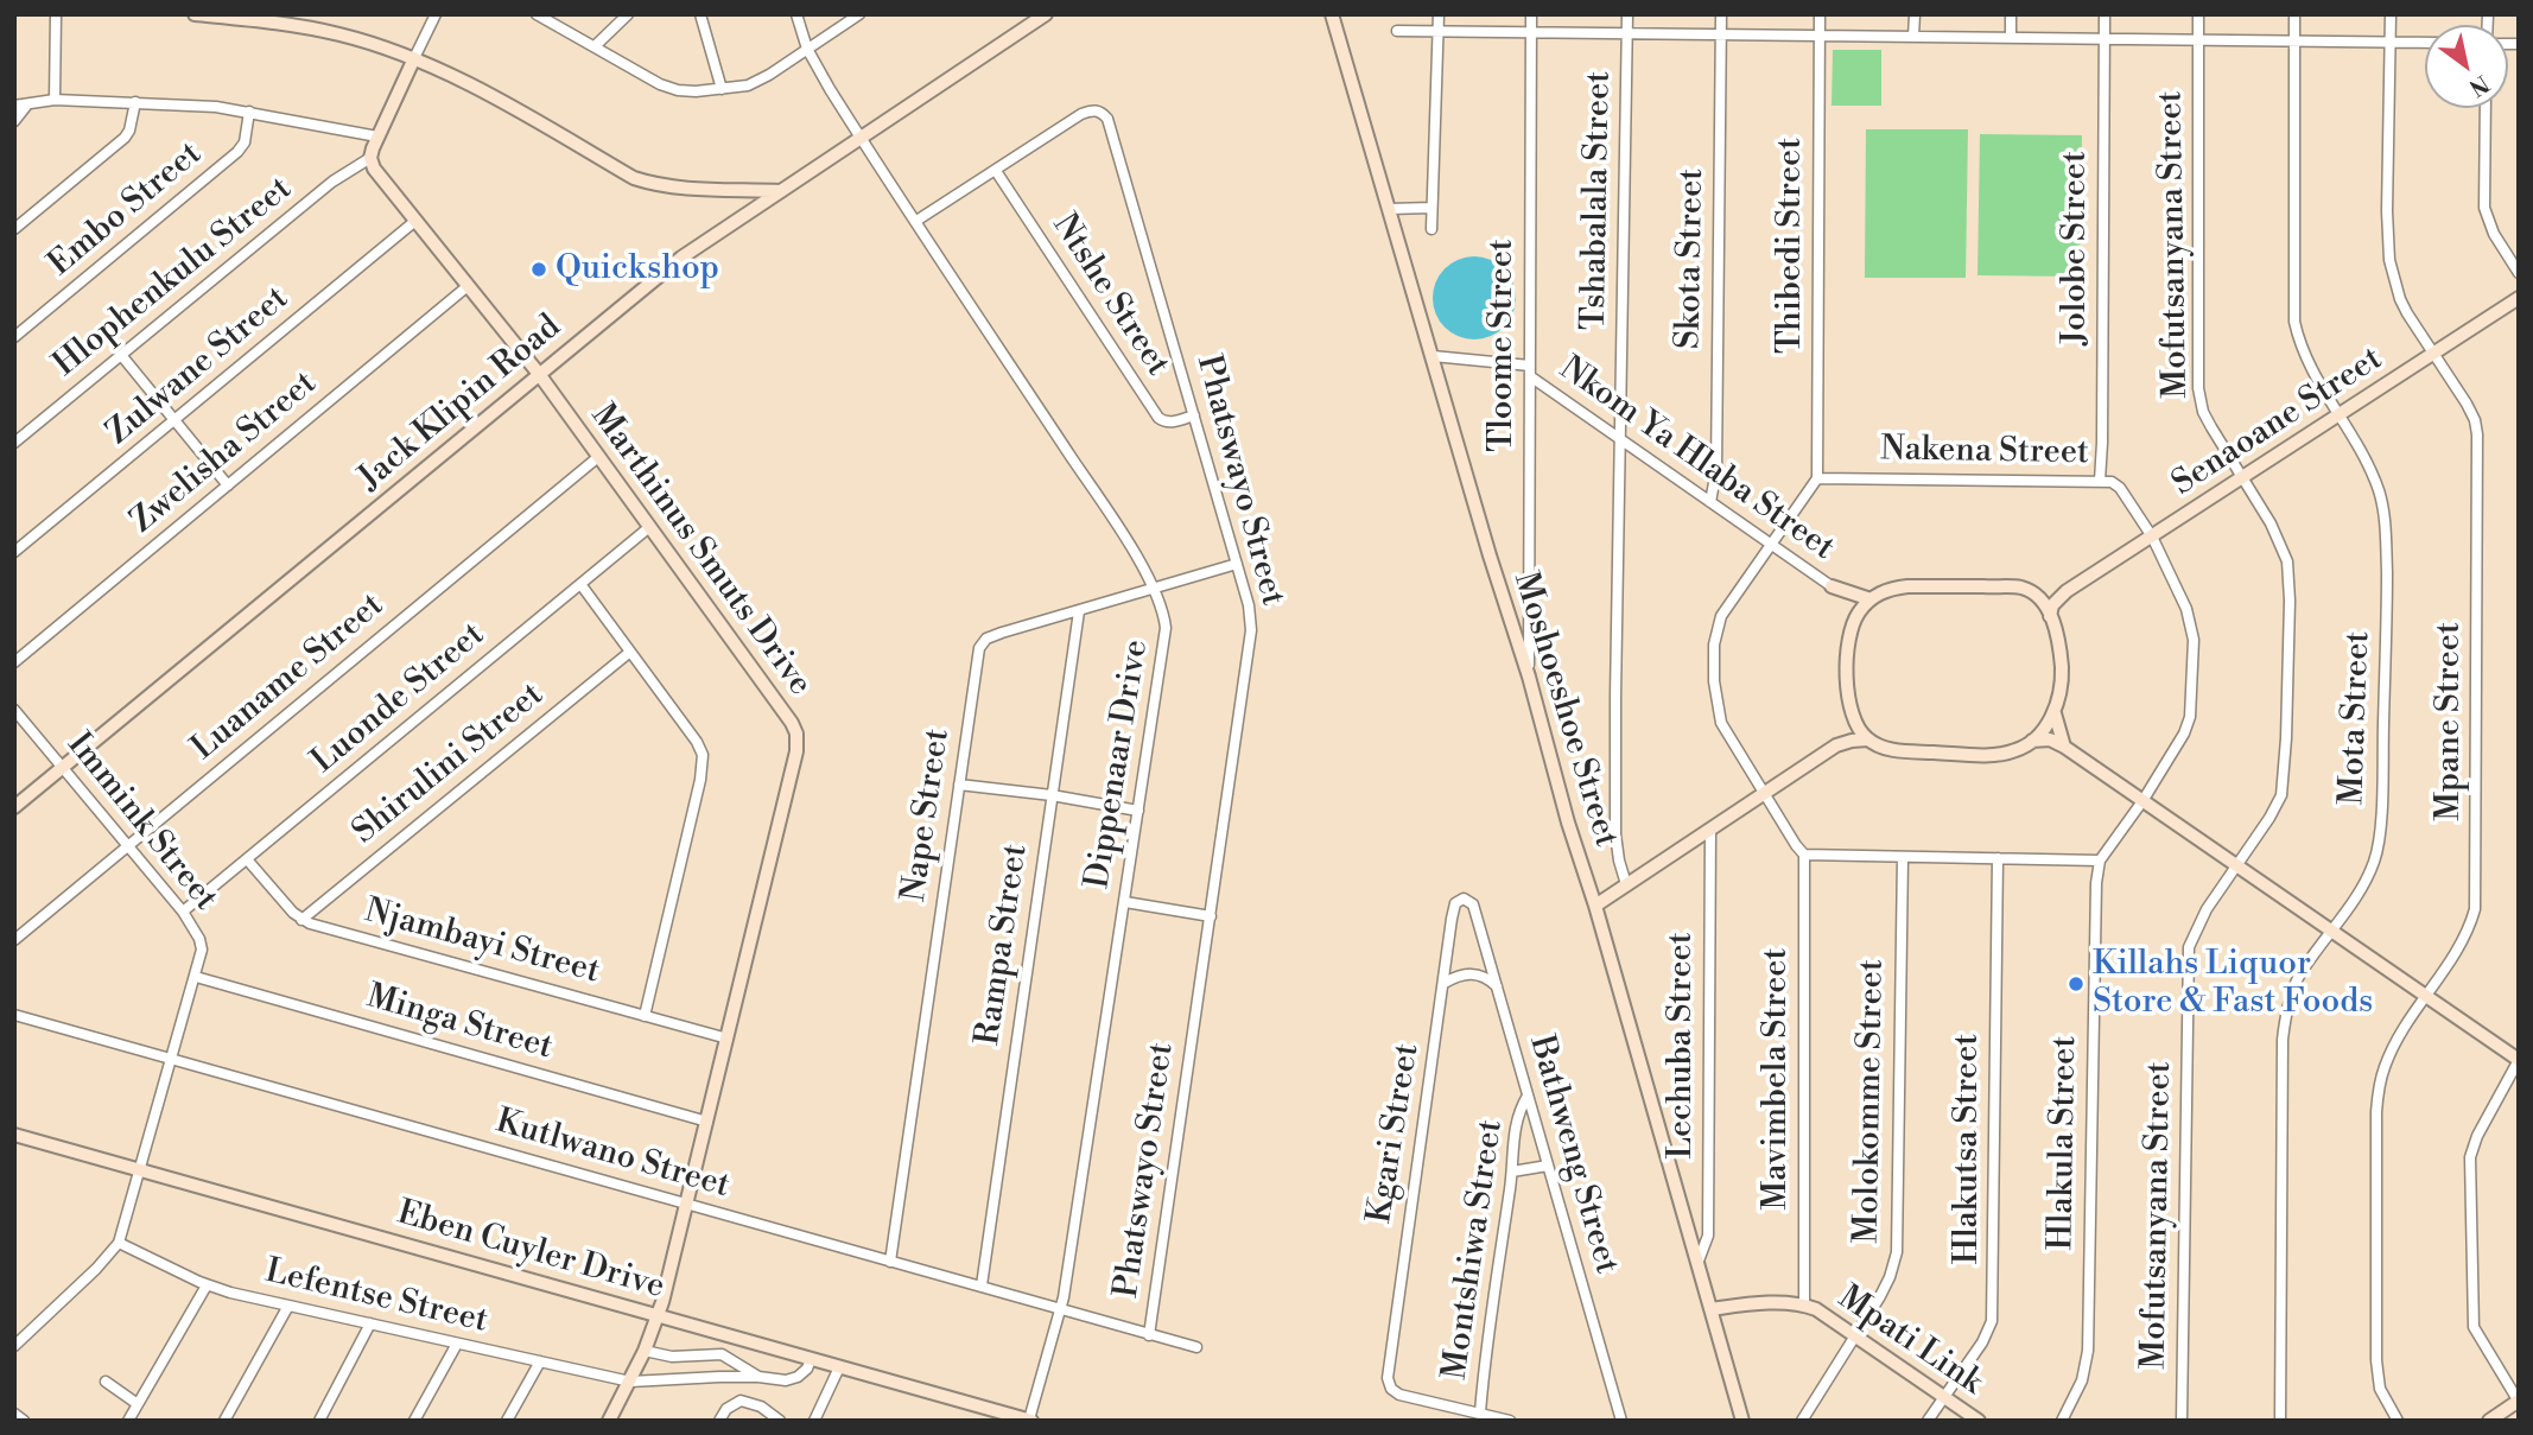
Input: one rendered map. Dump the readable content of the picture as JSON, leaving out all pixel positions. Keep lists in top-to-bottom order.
{
  "streets": {
    "street": [
      "Tshabalala Street",
      "Embo Street",
      "Mofutsanyana Street",
      "Thibedi Street",
      "Jolobe Street",
      "Skota Street",
      "Hlophenkulu Street",
      "Ntshe Street",
      "Tloome Street",
      "Zulwane Street",
      "Jack Klipin Road",
      "Senaoane Street",
      "Nakena Street",
      "Zwelisha Street",
      "Nkom Ya Hlaba Street",
      "Phatswayo Street",
      "Marthinus Smuts Drive",
      "Luaname Street",
      "Luonde Street",
      "Moshoeshoe Street",
      "Mota Street",
      "Mpane Street",
      "Shirulini Street",
      "Dippenaar Drive",
      "Nape Street",
      "Immink Street",
      "Njambayi Street",
      "Rampa Street",
      "Minga Street",
      "Lechuba Street",
      "Mavimbela Street",
      "Molokomme Street",
      "Kgari Street",
      "Hlakula Street",
      "Hlakutsa Street",
      "Kutlwano Street",
      "Bathweng Street",
      "Montshiwa Street",
      "Eben Cuyler Drive",
      "Lefentse Street",
      "Mpati Link"
    ]
  },
  "crossings": [
    ["Tshabalala Street", "Nkom Ya Hlaba Street"],
    ["Mofutsanyana Street", "Senaoane Street"],
    ["Thibedi Street", "Nakena Street"],
    ["Jolobe Street", "Nakena Street"],
    ["Skota Street", "Nkom Ya Hlaba Street"],
    ["Hlophenkulu Street", "Marthinus Smuts Drive"],
    ["Ntshe Street", "Phatswayo Street"],
    ["Tloome Street", "Nkom Ya Hlaba Street"],
    ["Tloome Street", "Moshoeshoe Street"],
    ["Zulwane Street", "Marthinus Smuts Drive"],
    ["Jack Klipin Road", "Marthinus Smuts Drive"],
    ["Jack Klipin Road", "Dippenaar Drive"],
    ["Jack Klipin Road", "Immink Street"],
    ["Senaoane Street", "Nakena Street"],
    ["Senaoane Street", "Nkom Ya Hlaba Street"],
    ["Senaoane Street", "Mota Street"],
    ["Senaoane Street", "Mpane Street"],
    ["Nakena Street", "Hlakula Street"],
    ["Zwelisha Street", "Marthinus Smuts Drive"],
    ["Nkom Ya Hlaba Street", "Moshoeshoe Street"],
    ["Phatswayo Street", "Dippenaar Drive"],
    ["Phatswayo Street", "Nape Street"],
    ["Phatswayo Street", "Kutlwano Street"],
    ["Marthinus Smuts Drive", "Luaname Street"],
    ["Marthinus Smuts Drive", "Luonde Street"],
    ["Marthinus Smuts Drive", "Njambayi Street"],
    ["Marthinus Smuts Drive", "Minga Street"],
    ["Marthinus Smuts Drive", "Kutlwano Street"],
    ["Marthinus Smuts Drive", "Eben Cuyler Drive"],
    ["Marthinus Smuts Drive", "Lefentse Street"],
    ["Luaname Street", "Immink Street"],
    ["Luonde Street", "Immink Street"],
    ["Moshoeshoe Street", "Lechuba Street"],
    ["Moshoeshoe Street", "Mpati Link"],
    ["Shirulini Street", "Njambayi Street"],
    ["Dippenaar Drive", "Nape Street"],
    ["Dippenaar Drive", "Kutlwano Street"],
    ["Dippenaar Drive", "Eben Cuyler Drive"],
    ["Nape Street", "Rampa Street"],
    ["Nape Street", "Kutlwano Street"],
    ["Immink Street", "Minga Street"],
    ["Immink Street", "Kutlwano Street"],
    ["Immink Street", "Eben Cuyler Drive"],
    ["Immink Street", "Lefentse Street"],
    ["Rampa Street", "Kutlwano Street"],
    ["Mavimbela Street", "Mpati Link"],
    ["Molokomme Street", "Mpati Link"],
    ["Kgari Street", "Bathweng Street"],
    ["Kgari Street", "Montshiwa Street"],
    ["Hlakutsa Street", "Mpati Link"],
    ["Bathweng Street", "Montshiwa Street"],
    ["Eben Cuyler Drive", "Lefentse Street"]
  ],
  "places": ["Quickshop", "Killahs Liquor Store & Fast Foods"],
  "north": "bottom right"
}
